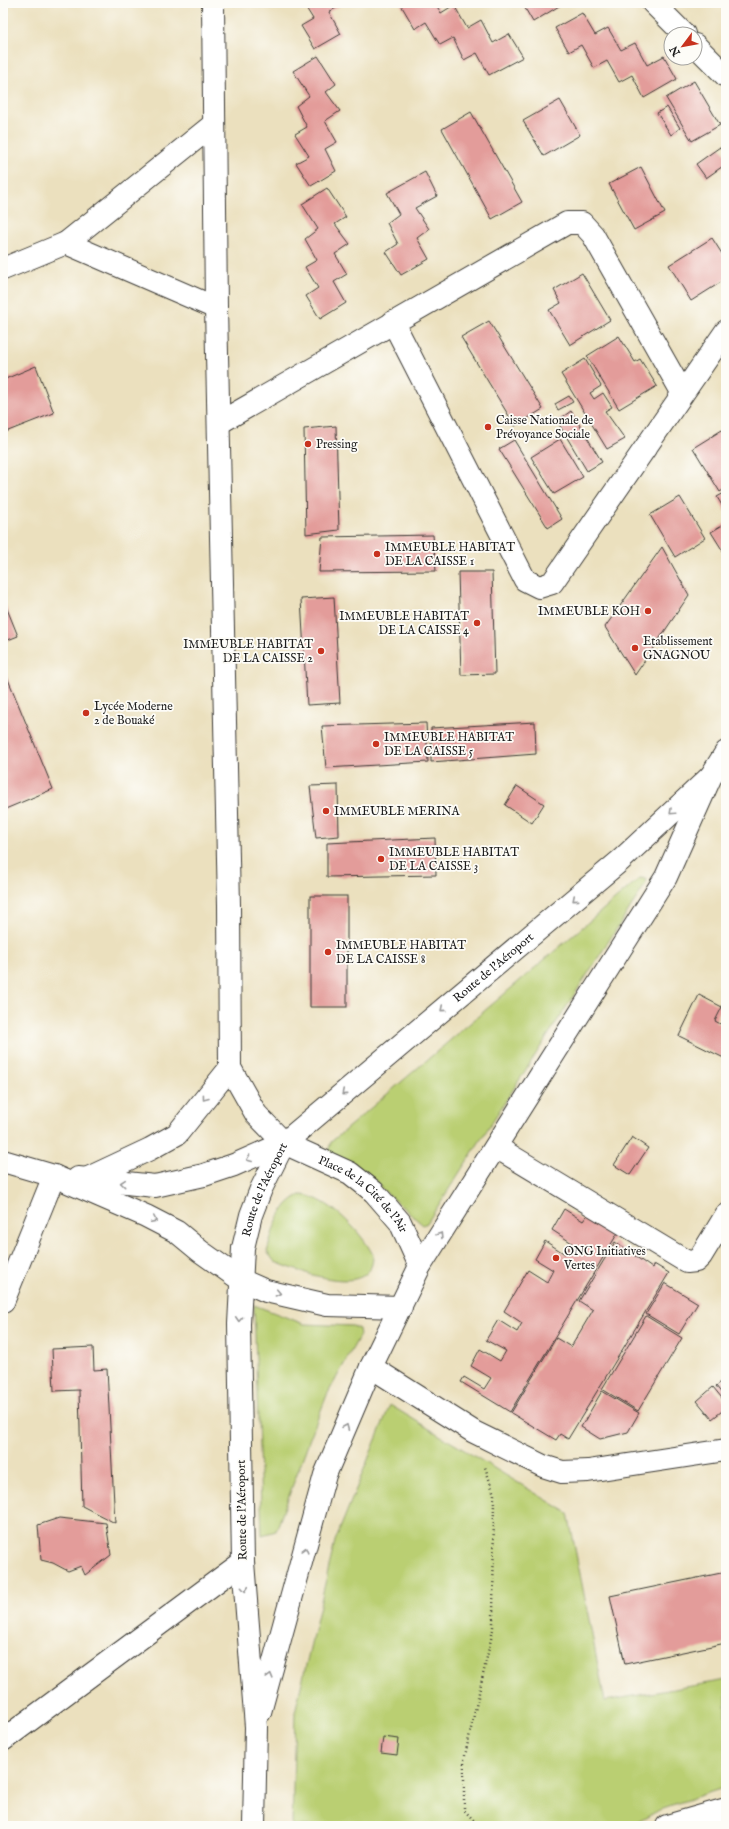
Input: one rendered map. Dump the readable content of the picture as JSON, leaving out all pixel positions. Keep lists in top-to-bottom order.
{
  "streets": {
    "main road": ["Route de l'Aéroport", "Place de la Cité de l'Air"]
  },
  "crossings": [
    ["Route de l'Aéroport", "Place de la Cité de l'Air"]
  ],
  "places": [
    "Caisse Nationale de Prévoyance Sociale",
    "Pressing",
    "IMMEUBLE HABITAT DE LA CAISSE 1",
    "IMMEUBLE KOH",
    "IMMEUBLE HABITAT DE LA CAISSE 4",
    "Etablissement GNAGNOU",
    "IMMEUBLE HABITAT DE LA CAISSE 2",
    "Lycée Moderne 2 de Bouaké",
    "IMMEUBLE HABITAT DE LA CAISSE 5",
    "IMMEUBLE MERINA",
    "IMMEUBLE HABITAT DE LA CAISSE 3",
    "IMMEUBLE HABITAT DE LA CAISSE 8",
    "ONG Initiatives Vertes"
  ],
  "north": "bottom left"
}
